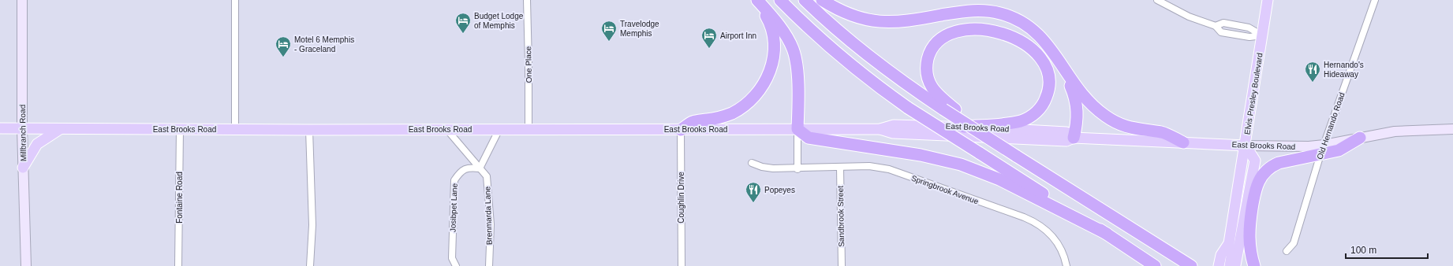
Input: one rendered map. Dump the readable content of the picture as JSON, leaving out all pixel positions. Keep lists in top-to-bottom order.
{
  "streets": {
    "main road": ["Elvis Presley Boulevard", "East Brooks Road", "Millbranch Road"],
    "street": [
      "One Place",
      "Old Hernando Road",
      "Springbrook Avenue",
      "Fontaine Road",
      "Coughlin Drive",
      "Josibpet Lane",
      "Brenmarda Lane",
      "Sandbrook Street"
    ]
  },
  "crossings": [
    ["One Place", "East Brooks Road"],
    ["Elvis Presley Boulevard", "East Brooks Road"],
    ["Old Hernando Road", "East Brooks Road"],
    ["East Brooks Road", "Millbranch Road"],
    ["East Brooks Road", "Fontaine Road"],
    ["East Brooks Road", "Coughlin Drive"],
    ["Springbrook Avenue", "Sandbrook Street"],
    ["Josibpet Lane", "Brenmarda Lane"]
  ],
  "places": {
    "hotel": [
      "Budget Lodge of Memphis",
      "Travelodge Memphis",
      "Airport Inn",
      "Motel 6 Memphis - Graceland"
    ],
    "restaurant": ["Hernando's Hideaway", "Popeyes"]
  },
  "scale_bar": "100 m"
}
